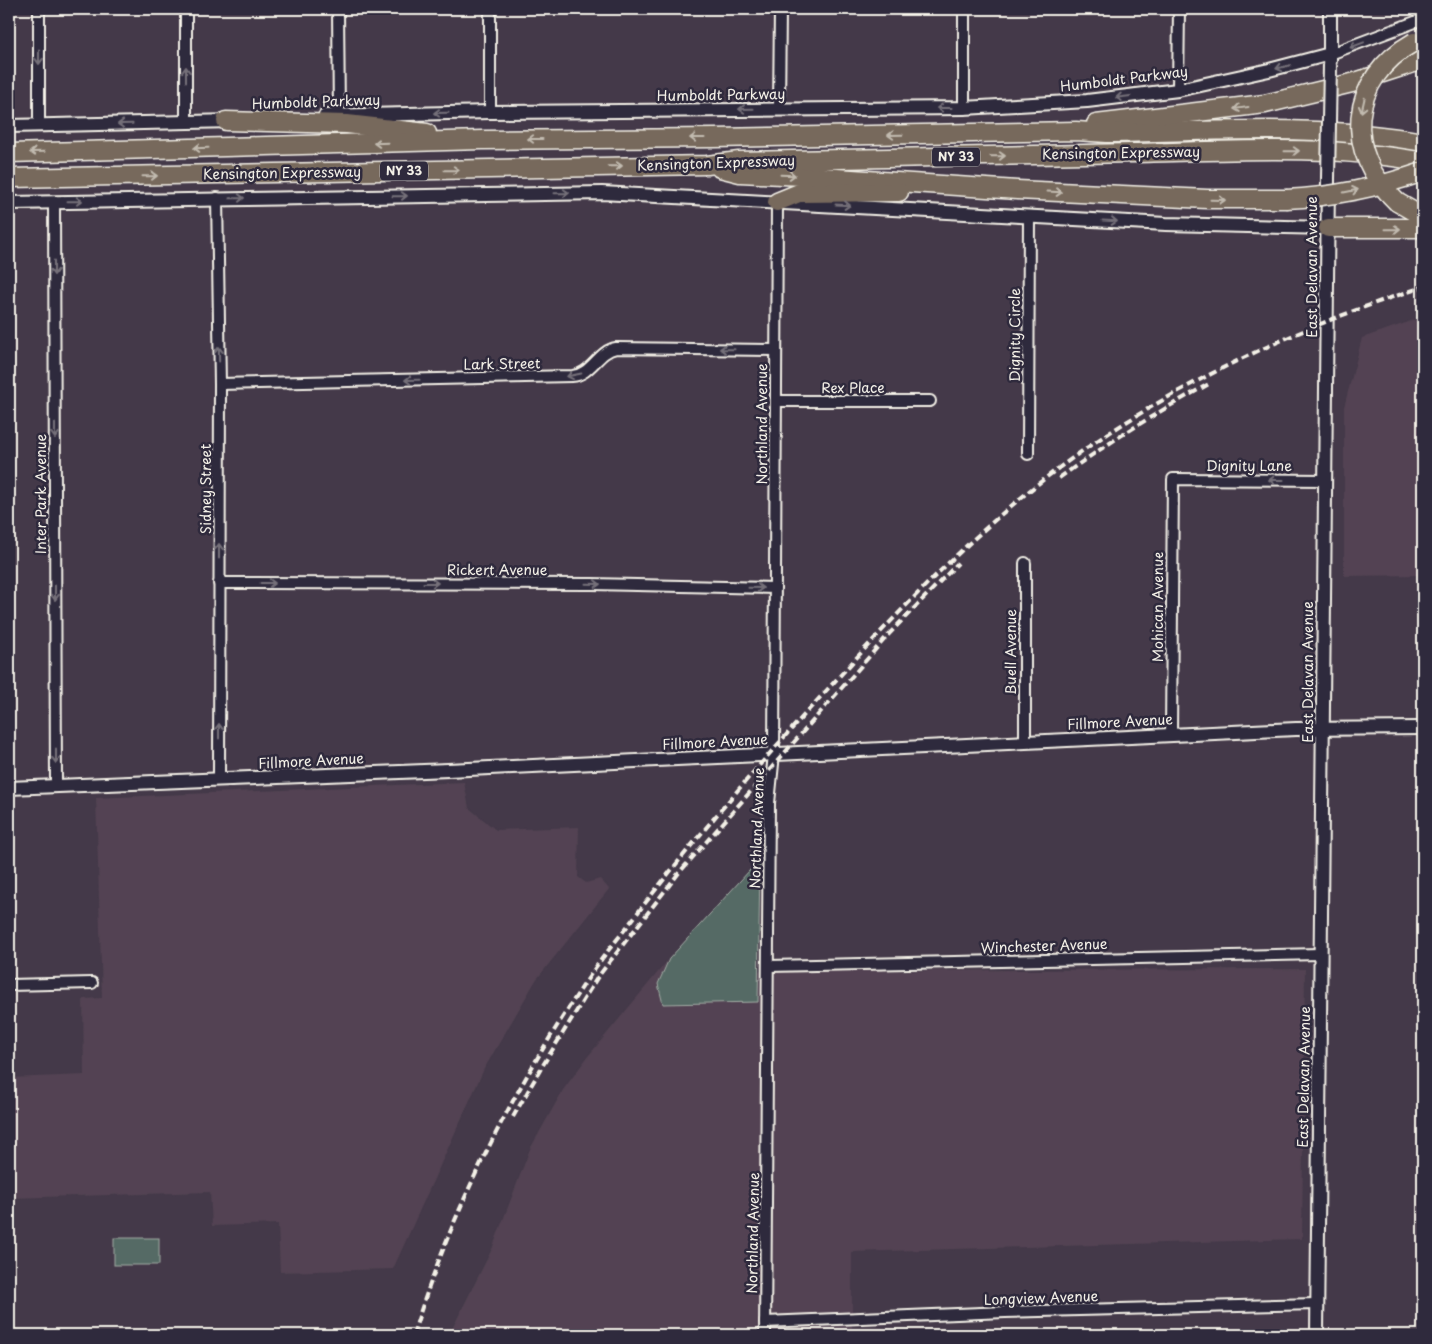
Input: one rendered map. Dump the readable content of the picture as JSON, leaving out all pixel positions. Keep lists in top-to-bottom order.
{
  "streets": {
    "highway": ["Kensington Expressway", "NY 33"],
    "street": [
      "Humboldt Parkway",
      "East Delavan Avenue",
      "Dignity Circle",
      "Lark Street",
      "Rex Place",
      "Northland Avenue",
      "Dignity Lane",
      "Sidney Street",
      "Inter Park Avenue",
      "Rickert Avenue",
      "Mohican Avenue",
      "Buell Avenue",
      "Fillmore Avenue",
      "Winchester Avenue",
      "Longview Avenue"
    ]
  },
  "crossings": [
    ["Humboldt Parkway", "East Delavan Avenue"],
    ["East Delavan Avenue", "Dignity Lane"],
    ["East Delavan Avenue", "Fillmore Avenue"],
    ["East Delavan Avenue", "Winchester Avenue"],
    ["East Delavan Avenue", "Longview Avenue"],
    ["Lark Street", "Northland Avenue"],
    ["Lark Street", "Sidney Street"],
    ["Rex Place", "Northland Avenue"],
    ["Northland Avenue", "Rickert Avenue"],
    ["Northland Avenue", "Fillmore Avenue"],
    ["Northland Avenue", "Winchester Avenue"],
    ["Northland Avenue", "Longview Avenue"],
    ["Dignity Lane", "Mohican Avenue"],
    ["Sidney Street", "Rickert Avenue"],
    ["Sidney Street", "Fillmore Avenue"],
    ["Inter Park Avenue", "Fillmore Avenue"],
    ["Mohican Avenue", "Fillmore Avenue"],
    ["Buell Avenue", "Fillmore Avenue"]
  ],
  "one_way": [
    "Lark Street",
    "Dignity Lane",
    "Sidney Street",
    "Inter Park Avenue",
    "Rickert Avenue"
  ]
}
